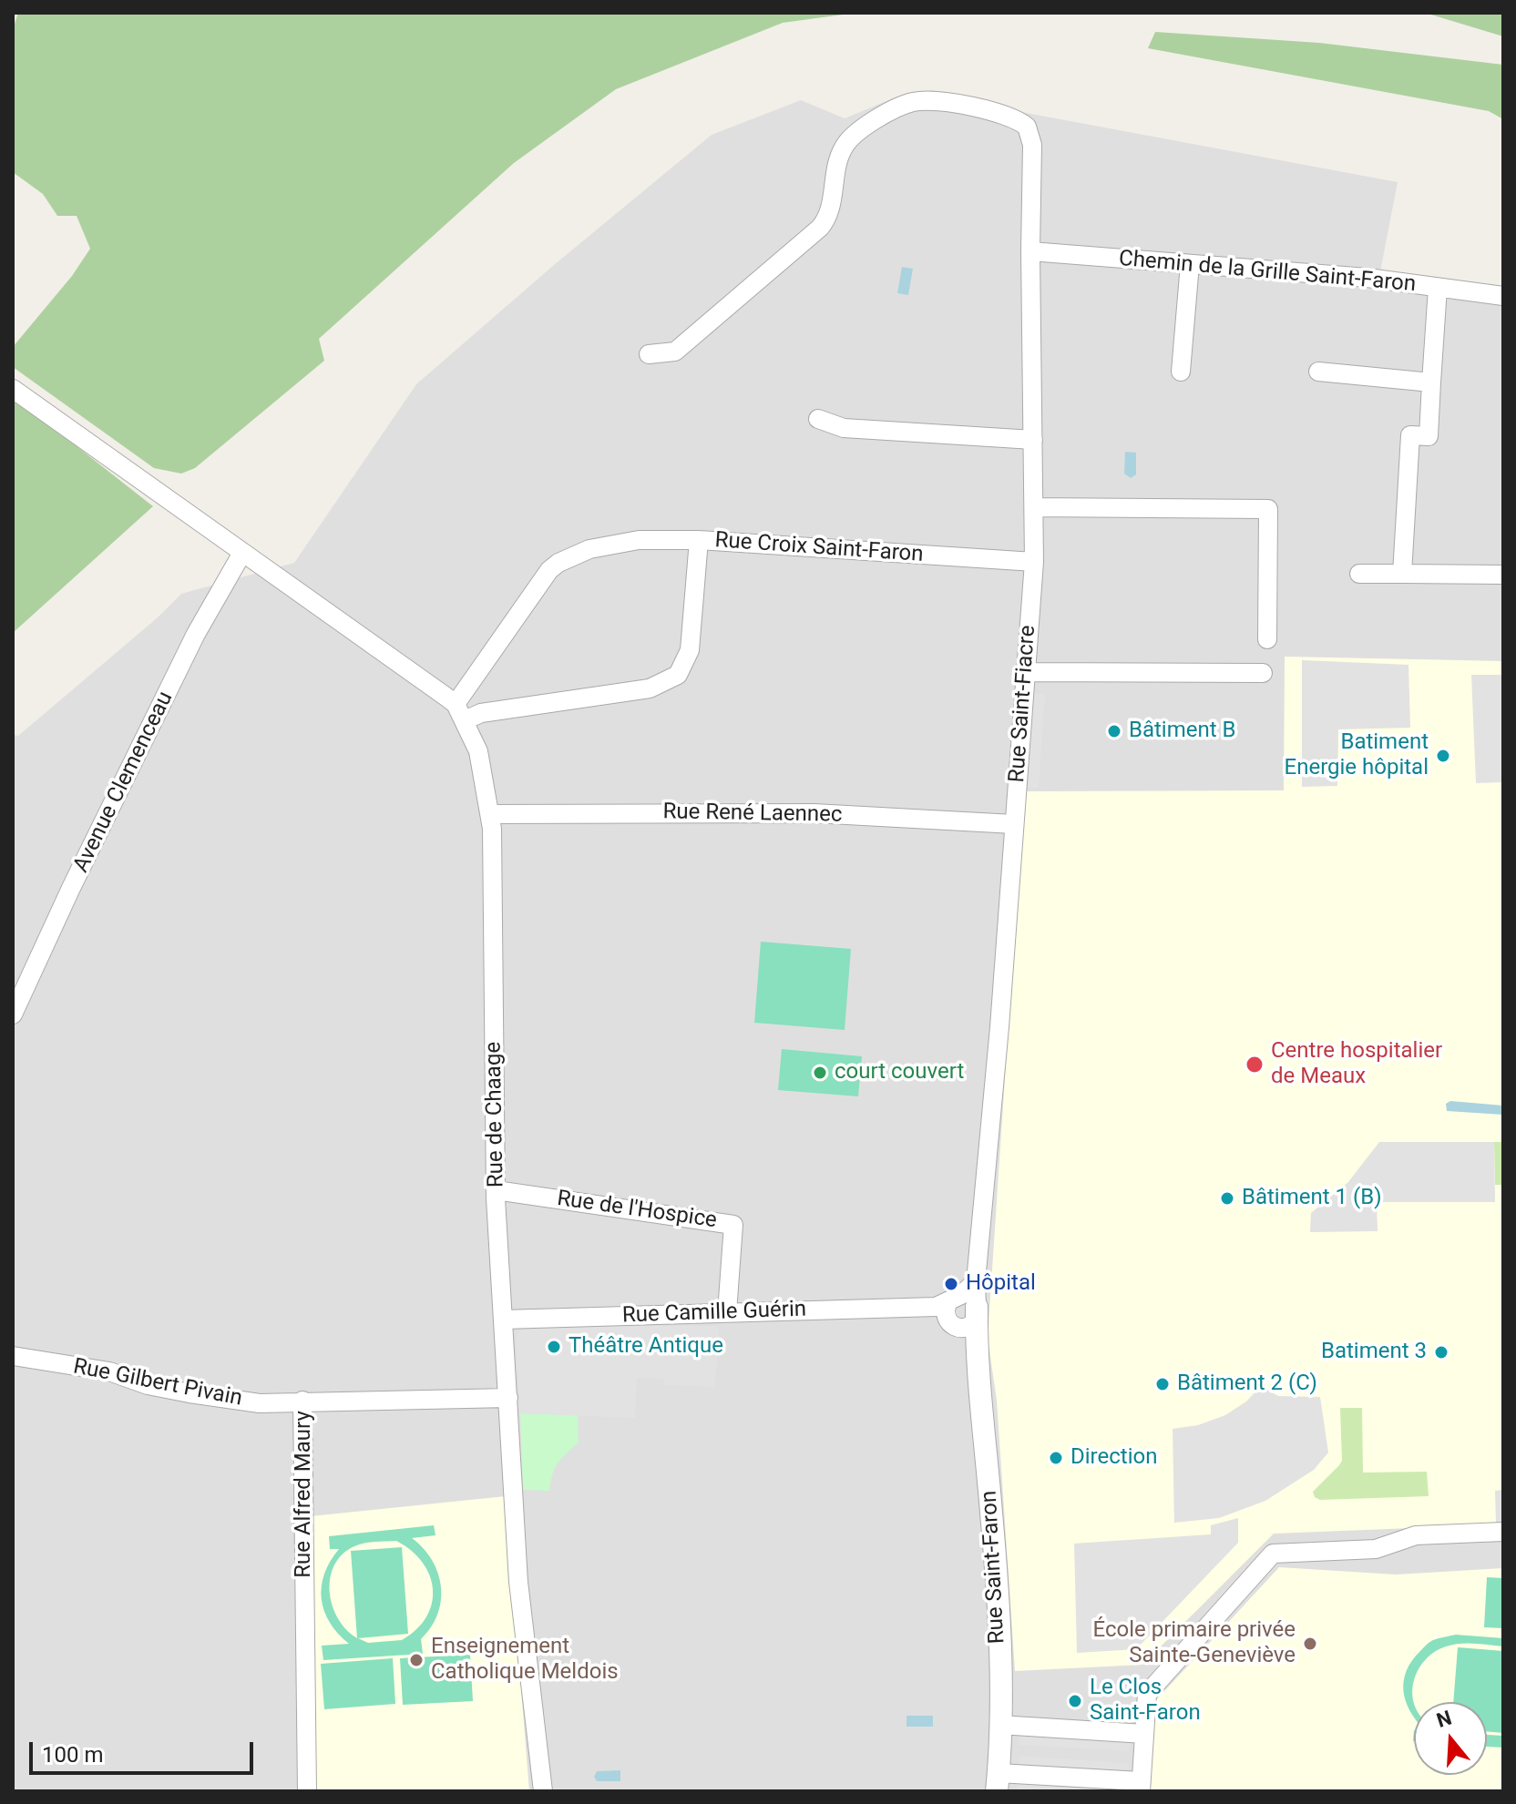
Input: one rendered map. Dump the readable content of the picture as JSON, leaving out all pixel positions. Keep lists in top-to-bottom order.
{
  "streets": {
    "street": [
      "Chemin de la Grille Saint-Faron",
      "Rue Croix Saint-Faron",
      "Rue Saint-Fiacre",
      "Avenue Clemenceau",
      "Rue René Laennec",
      "Rue de Chaage",
      "Rue de l'Hospice",
      "Rue Camille Guérin",
      "Rue Gilbert Pivain",
      "Rue Alfred Maury",
      "Rue Saint-Faron"
    ]
  },
  "crossings": [
    ["Chemin de la Grille Saint-Faron", "Rue Saint-Fiacre"],
    ["Rue Croix Saint-Faron", "Rue Saint-Fiacre"],
    ["Rue Croix Saint-Faron", "Rue de Chaage"],
    ["Rue Saint-Fiacre", "Rue René Laennec"],
    ["Rue Saint-Fiacre", "Rue Camille Guérin"],
    ["Rue Saint-Fiacre", "Rue Saint-Faron"],
    ["Rue René Laennec", "Rue de Chaage"],
    ["Rue de Chaage", "Rue de l'Hospice"],
    ["Rue de Chaage", "Rue Camille Guérin"],
    ["Rue de Chaage", "Rue Alfred Maury"],
    ["Rue de l'Hospice", "Rue Camille Guérin"],
    ["Rue Camille Guérin", "Rue Saint-Faron"],
    ["Rue Gilbert Pivain", "Rue Alfred Maury"]
  ],
  "places": [
    "Bâtiment B",
    "Batiment Energie hôpital",
    "Centre hospitalier de Meaux",
    "court couvert",
    "Bâtiment 1 (B)",
    "Hôpital",
    "Théâtre Antique",
    "Batiment 3",
    "Bâtiment 2 (C)",
    "Direction",
    "École primaire privée Sainte-Geneviève",
    "Enseignement Catholique Meldois",
    "Le Clos Saint-Faron"
  ],
  "scale_bar": "100 m",
  "north": "top"
}
